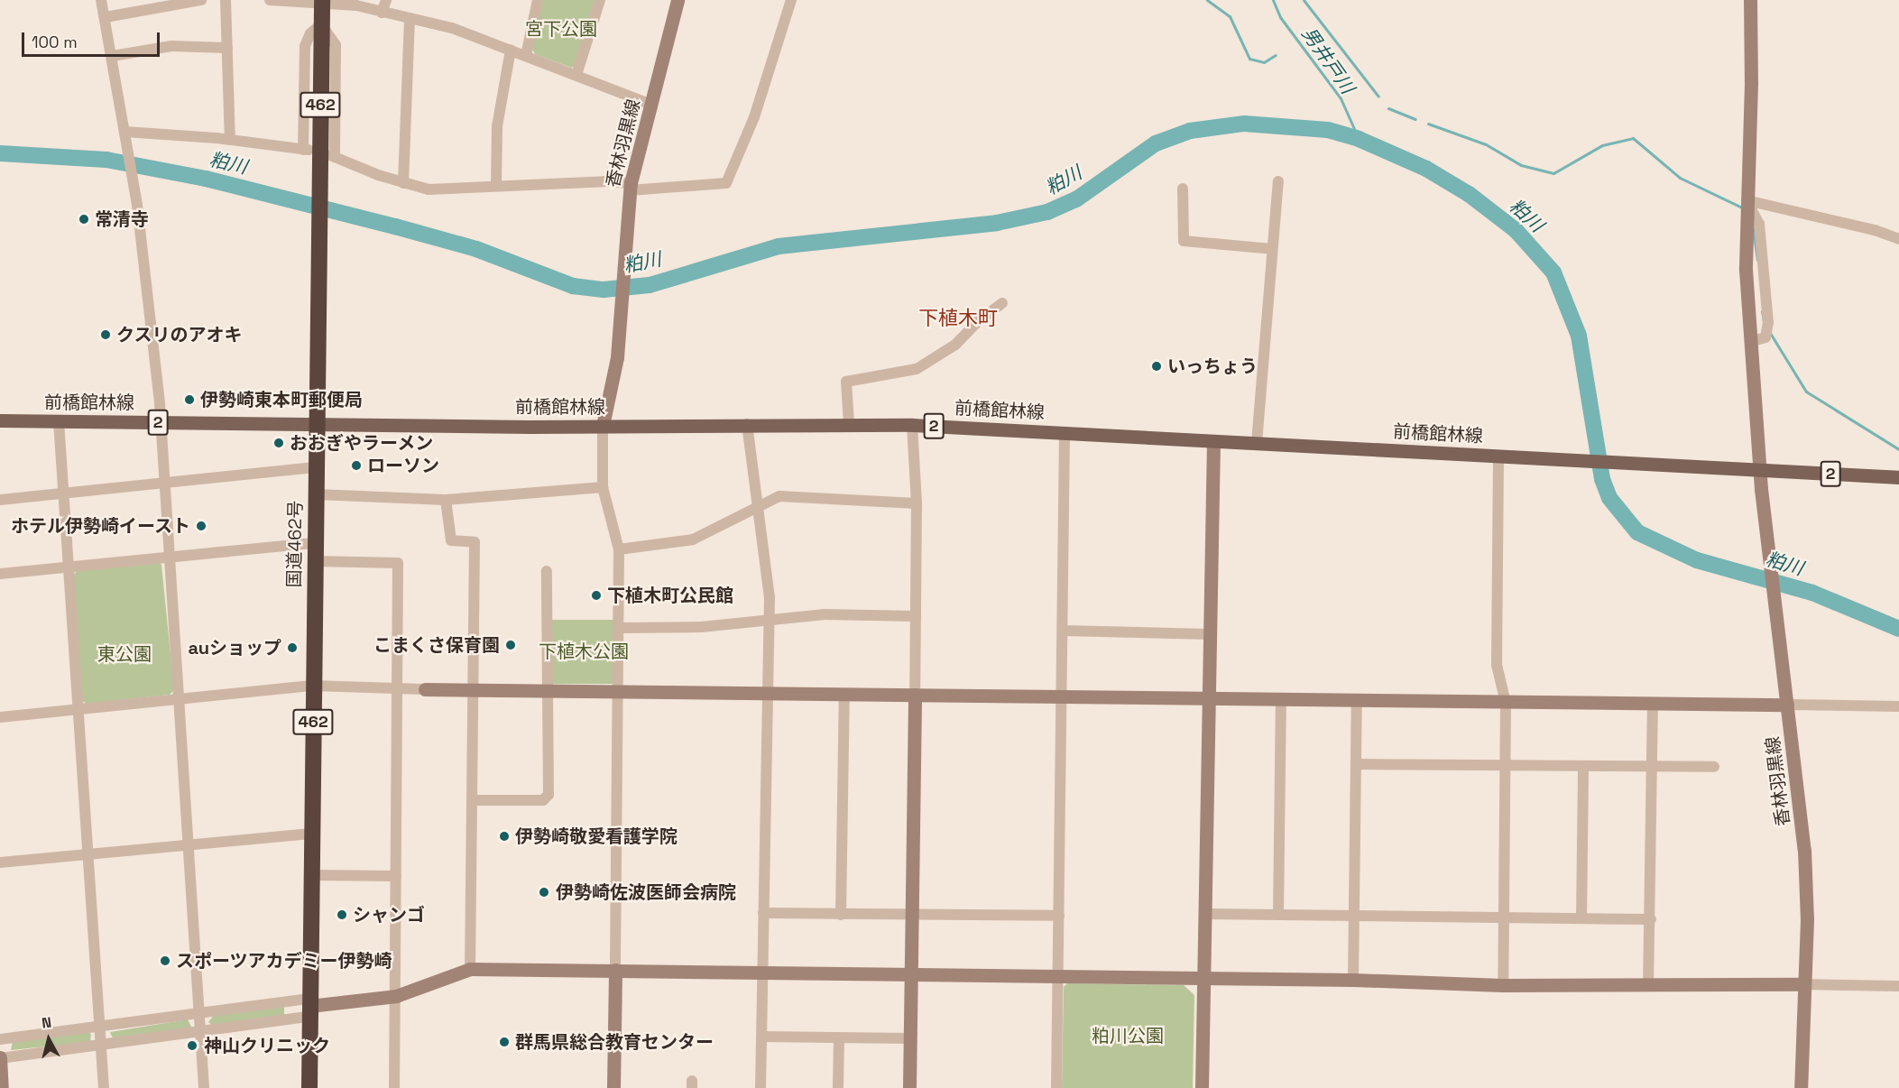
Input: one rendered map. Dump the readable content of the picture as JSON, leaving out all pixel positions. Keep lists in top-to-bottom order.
{
  "streets": {
    "highway": ["462", "国道462号"],
    "main road": ["前橋館林線", "2"],
    "street": ["香林羽黒線"]
  },
  "crossings": [
    ["香林羽黒線", "前橋館林線"],
    ["前橋館林線", "国道462号"]
  ],
  "districts": ["下植木町"],
  "water": ["男井戸川", "粕川"],
  "parks": [
    "宮下公園",
    "下植木公園",
    "東公園",
    "粕川公園"
  ],
  "places": [
    "常清寺",
    "クスリのアオキ",
    "いっちょう",
    "伊勢崎東本町郵便局",
    "おおぎやラーメン",
    "ローソン",
    "ホテル伊勢崎イースト",
    "下植木町公民館",
    "こまくさ保育園",
    "auショップ",
    "伊勢崎敬愛看護学院",
    "伊勢崎佐波医師会病院",
    "シャンゴ",
    "スポーツアカデミー伊勢崎",
    "群馬県総合教育センター",
    "神山クリニック"
  ],
  "scale_bar": "100 m",
  "north": "top"
}
